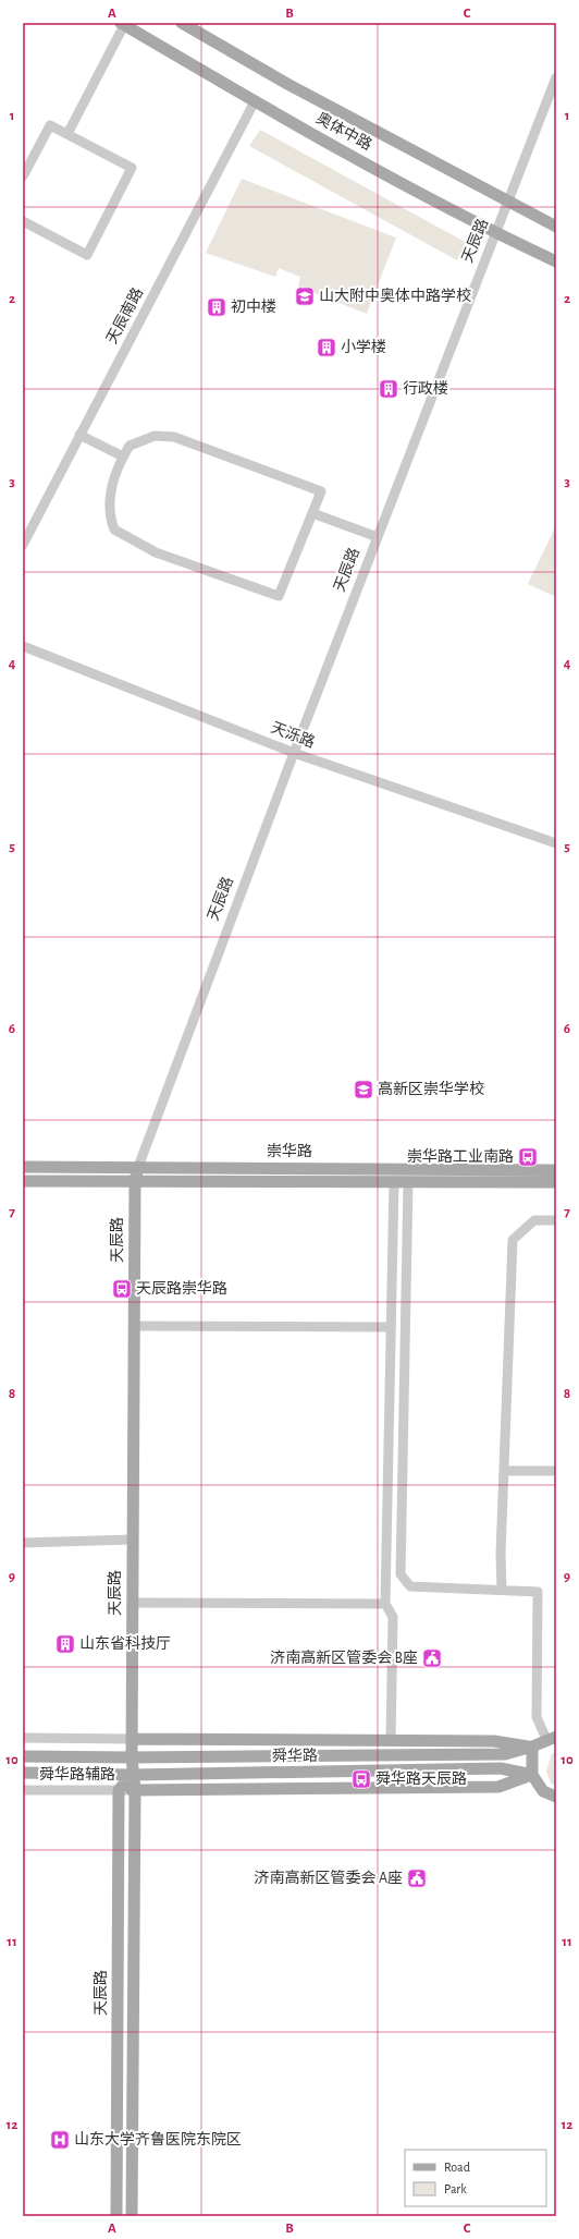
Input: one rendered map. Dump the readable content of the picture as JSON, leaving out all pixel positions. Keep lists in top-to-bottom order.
{
  "streets": {
    "main road": [
      "奥体中路",
      "天辰路",
      "崇华路",
      "舜华路"
    ],
    "street": ["天辰南路", "天泺路", "舜华路辅路"]
  },
  "crossings": [
    ["奥体中路", "天辰路"],
    ["奥体中路", "天辰南路"],
    ["天辰路", "天泺路"],
    ["天辰路", "崇华路"],
    ["天辰路", "舜华路"],
    ["天辰路", "舜华路辅路"]
  ],
  "places": {
    "school or university": ["山大附中奥体中路学校", "高新区崇华学校"],
    "building": [
      "初中楼",
      "小学楼",
      "行政楼",
      "山东省科技厅"
    ],
    "bus stop": ["崇华路工业南路", "天辰路崇华路", "舜华路天辰路"],
    "public building": ["济南高新区管委会 B座", "济南高新区管委会 A座"],
    "hospital": ["山东大学齐鲁医院东院区"]
  },
  "legend": ["Road", "Park"],
  "grid": {
    "columns": ["A", "B", "C"],
    "rows": [
      "1",
      "2",
      "3",
      "4",
      "5",
      "6",
      "7",
      "8",
      "9",
      "10",
      "11",
      "12"
    ]
  }
}
